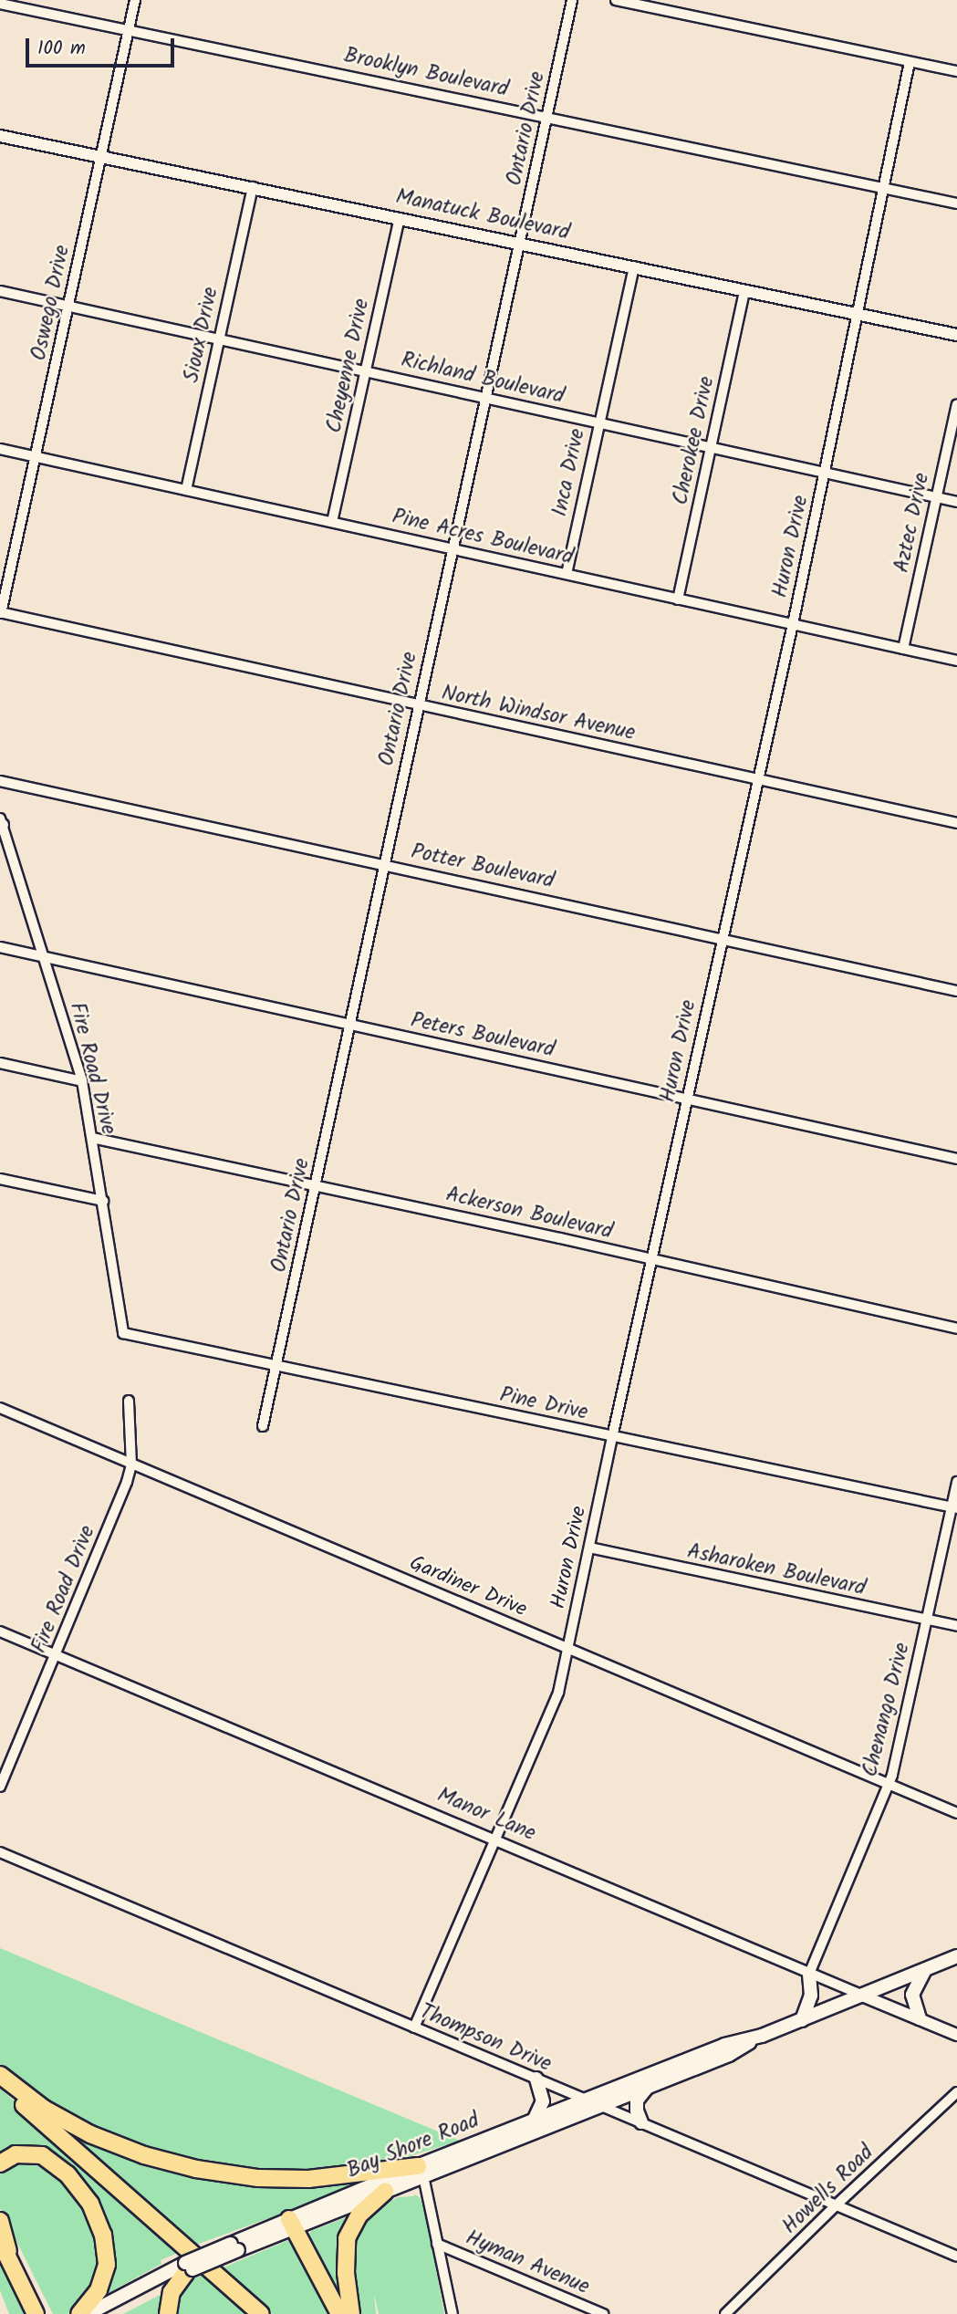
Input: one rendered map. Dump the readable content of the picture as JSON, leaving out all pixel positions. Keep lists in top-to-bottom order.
{
  "streets": {
    "main road": ["Bay Shore Road"],
    "street": [
      "Brooklyn Boulevard",
      "Ontario Drive",
      "Manatuck Boulevard",
      "Oswego Drive",
      "Sioux Drive",
      "Cheyenne Drive",
      "Richland Boulevard",
      "Cherokee Drive",
      "Inca Drive",
      "Aztec Drive",
      "Pine Acres Boulevard",
      "Huron Drive",
      "North Windsor Avenue",
      "Potter Boulevard",
      "Peters Boulevard",
      "Fire Road Drive",
      "Ackerson Boulevard",
      "Pine Drive",
      "Asharoken Boulevard",
      "Gardiner Drive",
      "Chenango Drive",
      "Manor Lane",
      "Thompson Drive",
      "Howells Road",
      "Hyman Avenue"
    ]
  },
  "crossings": [
    ["Brooklyn Boulevard", "Ontario Drive"],
    ["Brooklyn Boulevard", "Oswego Drive"],
    ["Brooklyn Boulevard", "Huron Drive"],
    ["Ontario Drive", "Manatuck Boulevard"],
    ["Ontario Drive", "Richland Boulevard"],
    ["Ontario Drive", "Pine Acres Boulevard"],
    ["Ontario Drive", "North Windsor Avenue"],
    ["Ontario Drive", "Potter Boulevard"],
    ["Ontario Drive", "Peters Boulevard"],
    ["Ontario Drive", "Ackerson Boulevard"],
    ["Ontario Drive", "Pine Drive"],
    ["Manatuck Boulevard", "Oswego Drive"],
    ["Manatuck Boulevard", "Sioux Drive"],
    ["Manatuck Boulevard", "Cheyenne Drive"],
    ["Manatuck Boulevard", "Cherokee Drive"],
    ["Manatuck Boulevard", "Inca Drive"],
    ["Manatuck Boulevard", "Huron Drive"],
    ["Oswego Drive", "Richland Boulevard"],
    ["Oswego Drive", "Pine Acres Boulevard"],
    ["Oswego Drive", "North Windsor Avenue"],
    ["Sioux Drive", "Richland Boulevard"],
    ["Sioux Drive", "Pine Acres Boulevard"],
    ["Cheyenne Drive", "Richland Boulevard"],
    ["Cheyenne Drive", "Pine Acres Boulevard"],
    ["Richland Boulevard", "Cherokee Drive"],
    ["Richland Boulevard", "Inca Drive"],
    ["Richland Boulevard", "Aztec Drive"],
    ["Richland Boulevard", "Huron Drive"],
    ["Cherokee Drive", "Pine Acres Boulevard"],
    ["Inca Drive", "Pine Acres Boulevard"],
    ["Aztec Drive", "Pine Acres Boulevard"],
    ["Pine Acres Boulevard", "Huron Drive"],
    ["Huron Drive", "North Windsor Avenue"],
    ["Huron Drive", "Potter Boulevard"],
    ["Huron Drive", "Peters Boulevard"],
    ["Huron Drive", "Ackerson Boulevard"],
    ["Huron Drive", "Pine Drive"],
    ["Huron Drive", "Asharoken Boulevard"],
    ["Huron Drive", "Gardiner Drive"],
    ["Huron Drive", "Manor Lane"],
    ["Huron Drive", "Thompson Drive"],
    ["Peters Boulevard", "Fire Road Drive"],
    ["Fire Road Drive", "Ackerson Boulevard"],
    ["Fire Road Drive", "Pine Drive"],
    ["Fire Road Drive", "Gardiner Drive"],
    ["Fire Road Drive", "Manor Lane"],
    ["Pine Drive", "Chenango Drive"],
    ["Asharoken Boulevard", "Chenango Drive"],
    ["Gardiner Drive", "Chenango Drive"],
    ["Chenango Drive", "Manor Lane"],
    ["Manor Lane", "Bay Shore Road"],
    ["Thompson Drive", "Bay Shore Road"],
    ["Thompson Drive", "Howells Road"]
  ],
  "scale_bar": "100 m"
}
